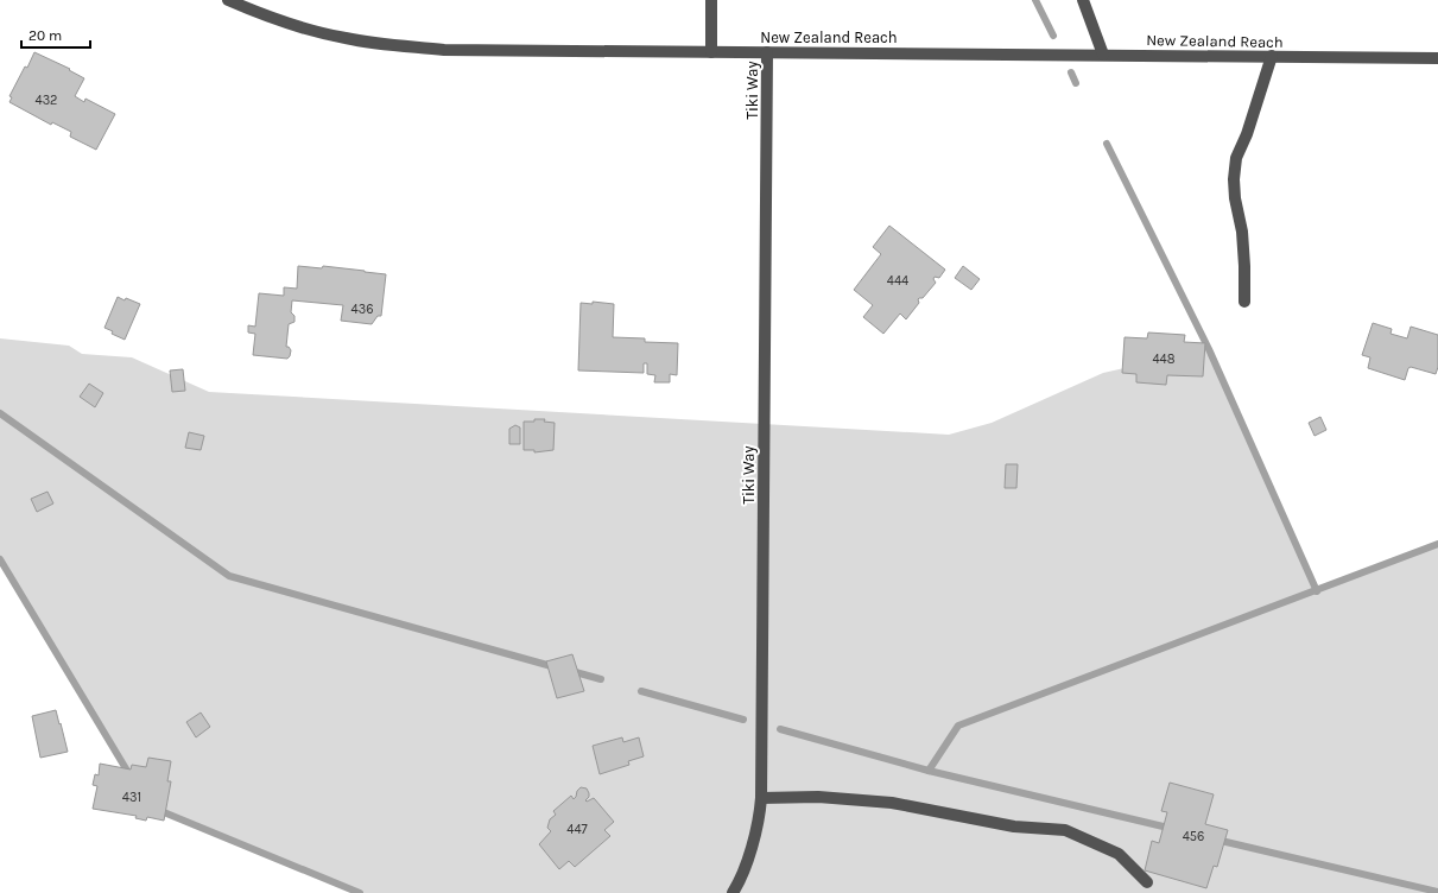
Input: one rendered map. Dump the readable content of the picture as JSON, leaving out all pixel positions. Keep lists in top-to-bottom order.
{
  "streets": {
    "street": ["New Zealand Reach", "Tiki Way"]
  },
  "crossings": [
    ["New Zealand Reach", "Tiki Way"]
  ],
  "house_numbers": [
    "432",
    "444",
    "436",
    "448",
    "431",
    "447",
    "456"
  ],
  "scale_bar": "20 m"
}
